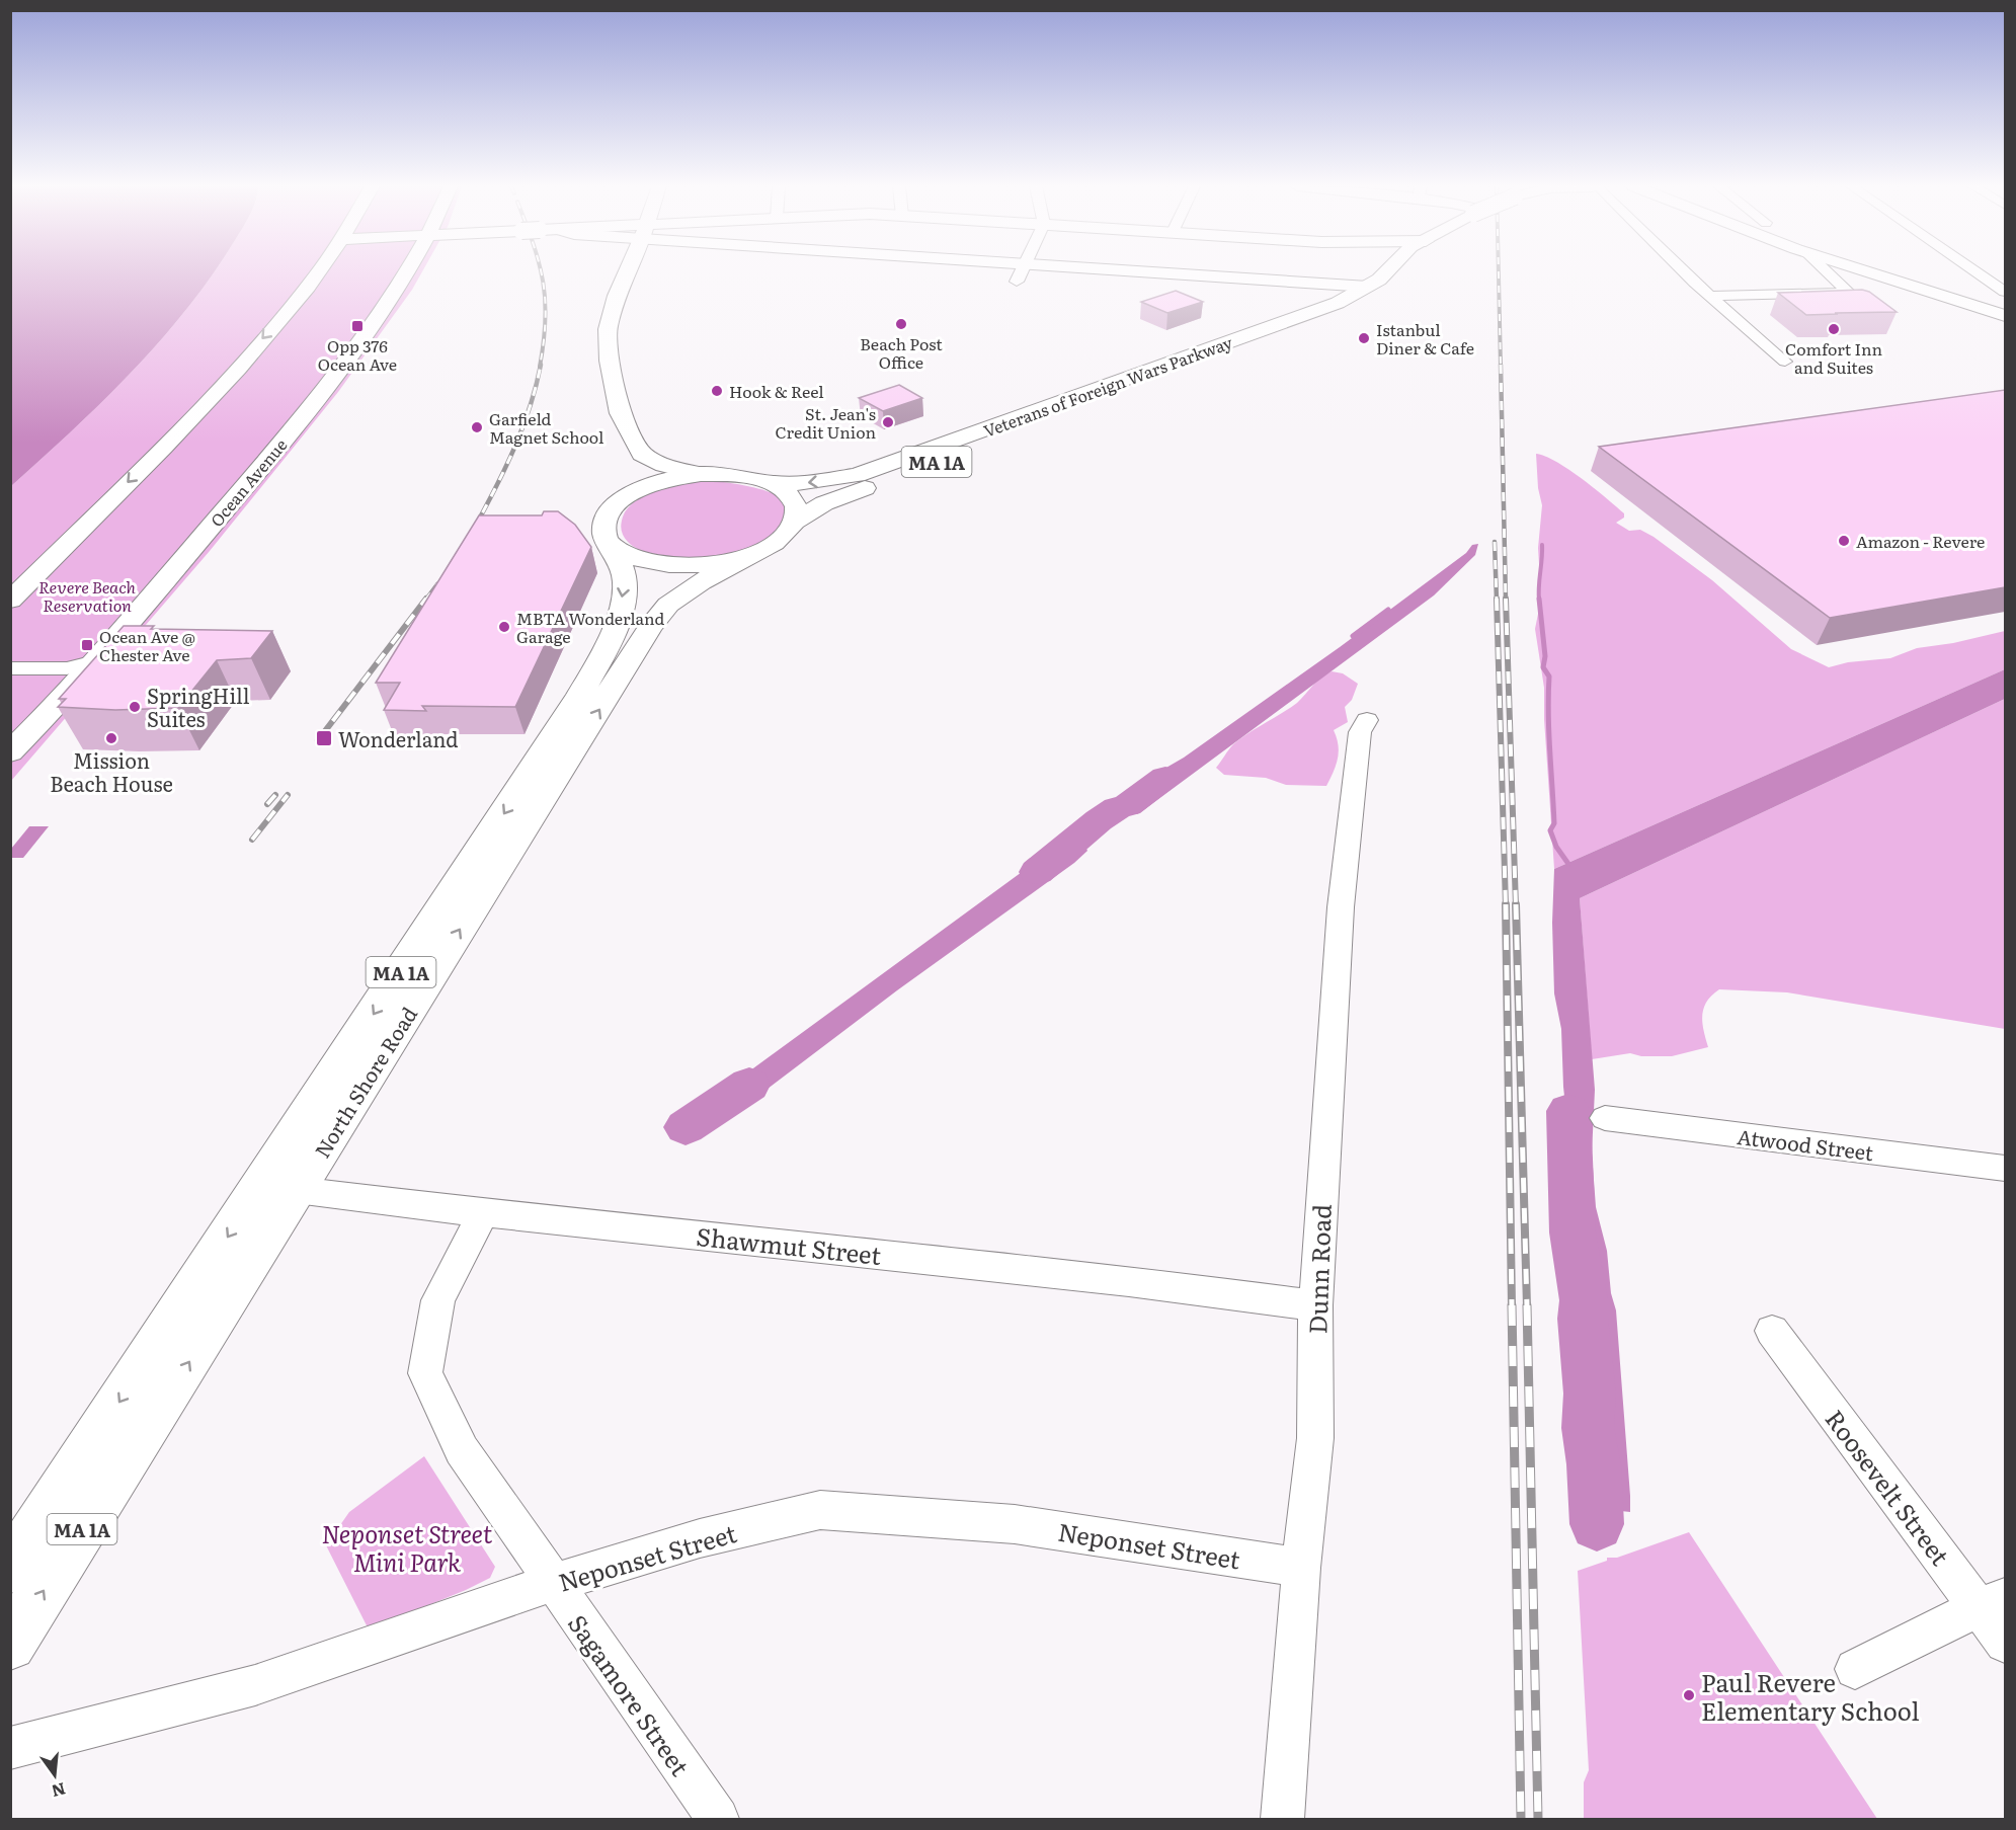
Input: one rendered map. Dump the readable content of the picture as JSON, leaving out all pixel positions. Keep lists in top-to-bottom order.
{
  "streets": {
    "main road": [
      "Veterans of Foreign Wars Parkway",
      "MA 1A",
      "Ocean Avenue",
      "North Shore Road"
    ],
    "street": [
      "Atwood Street",
      "Shawmut Street",
      "Dunn Road",
      "Roosevelt Street",
      "Neponset Street",
      "Sagamore Street"
    ]
  },
  "crossings": [
    ["Veterans of Foreign Wars Parkway", "MA 1A"],
    ["MA 1A", "North Shore Road"],
    ["North Shore Road", "Shawmut Street"],
    ["Shawmut Street", "Dunn Road"],
    ["Shawmut Street", "Sagamore Street"],
    ["Dunn Road", "Neponset Street"],
    ["Neponset Street", "Sagamore Street"]
  ],
  "parks": ["Revere Beach Reservation", "Neponset Street Mini Park"],
  "places": {
    "other": [
      "Beach Post Office",
      "Comfort Inn and Suites",
      "Istanbul Diner & Cafe",
      "Hook & Reel",
      "St. Jean's Credit Union",
      "Garfield Magnet School",
      "Amazon - Revere",
      "MBTA Wonderland Garage",
      "SpringHill Suites",
      "Mission Beach House",
      "Paul Revere Elementary School"
    ],
    "transit": ["Opp 376 Ocean Ave", "Ocean Ave @ Chester Ave", "Wonderland"]
  },
  "north": "bottom"
}
